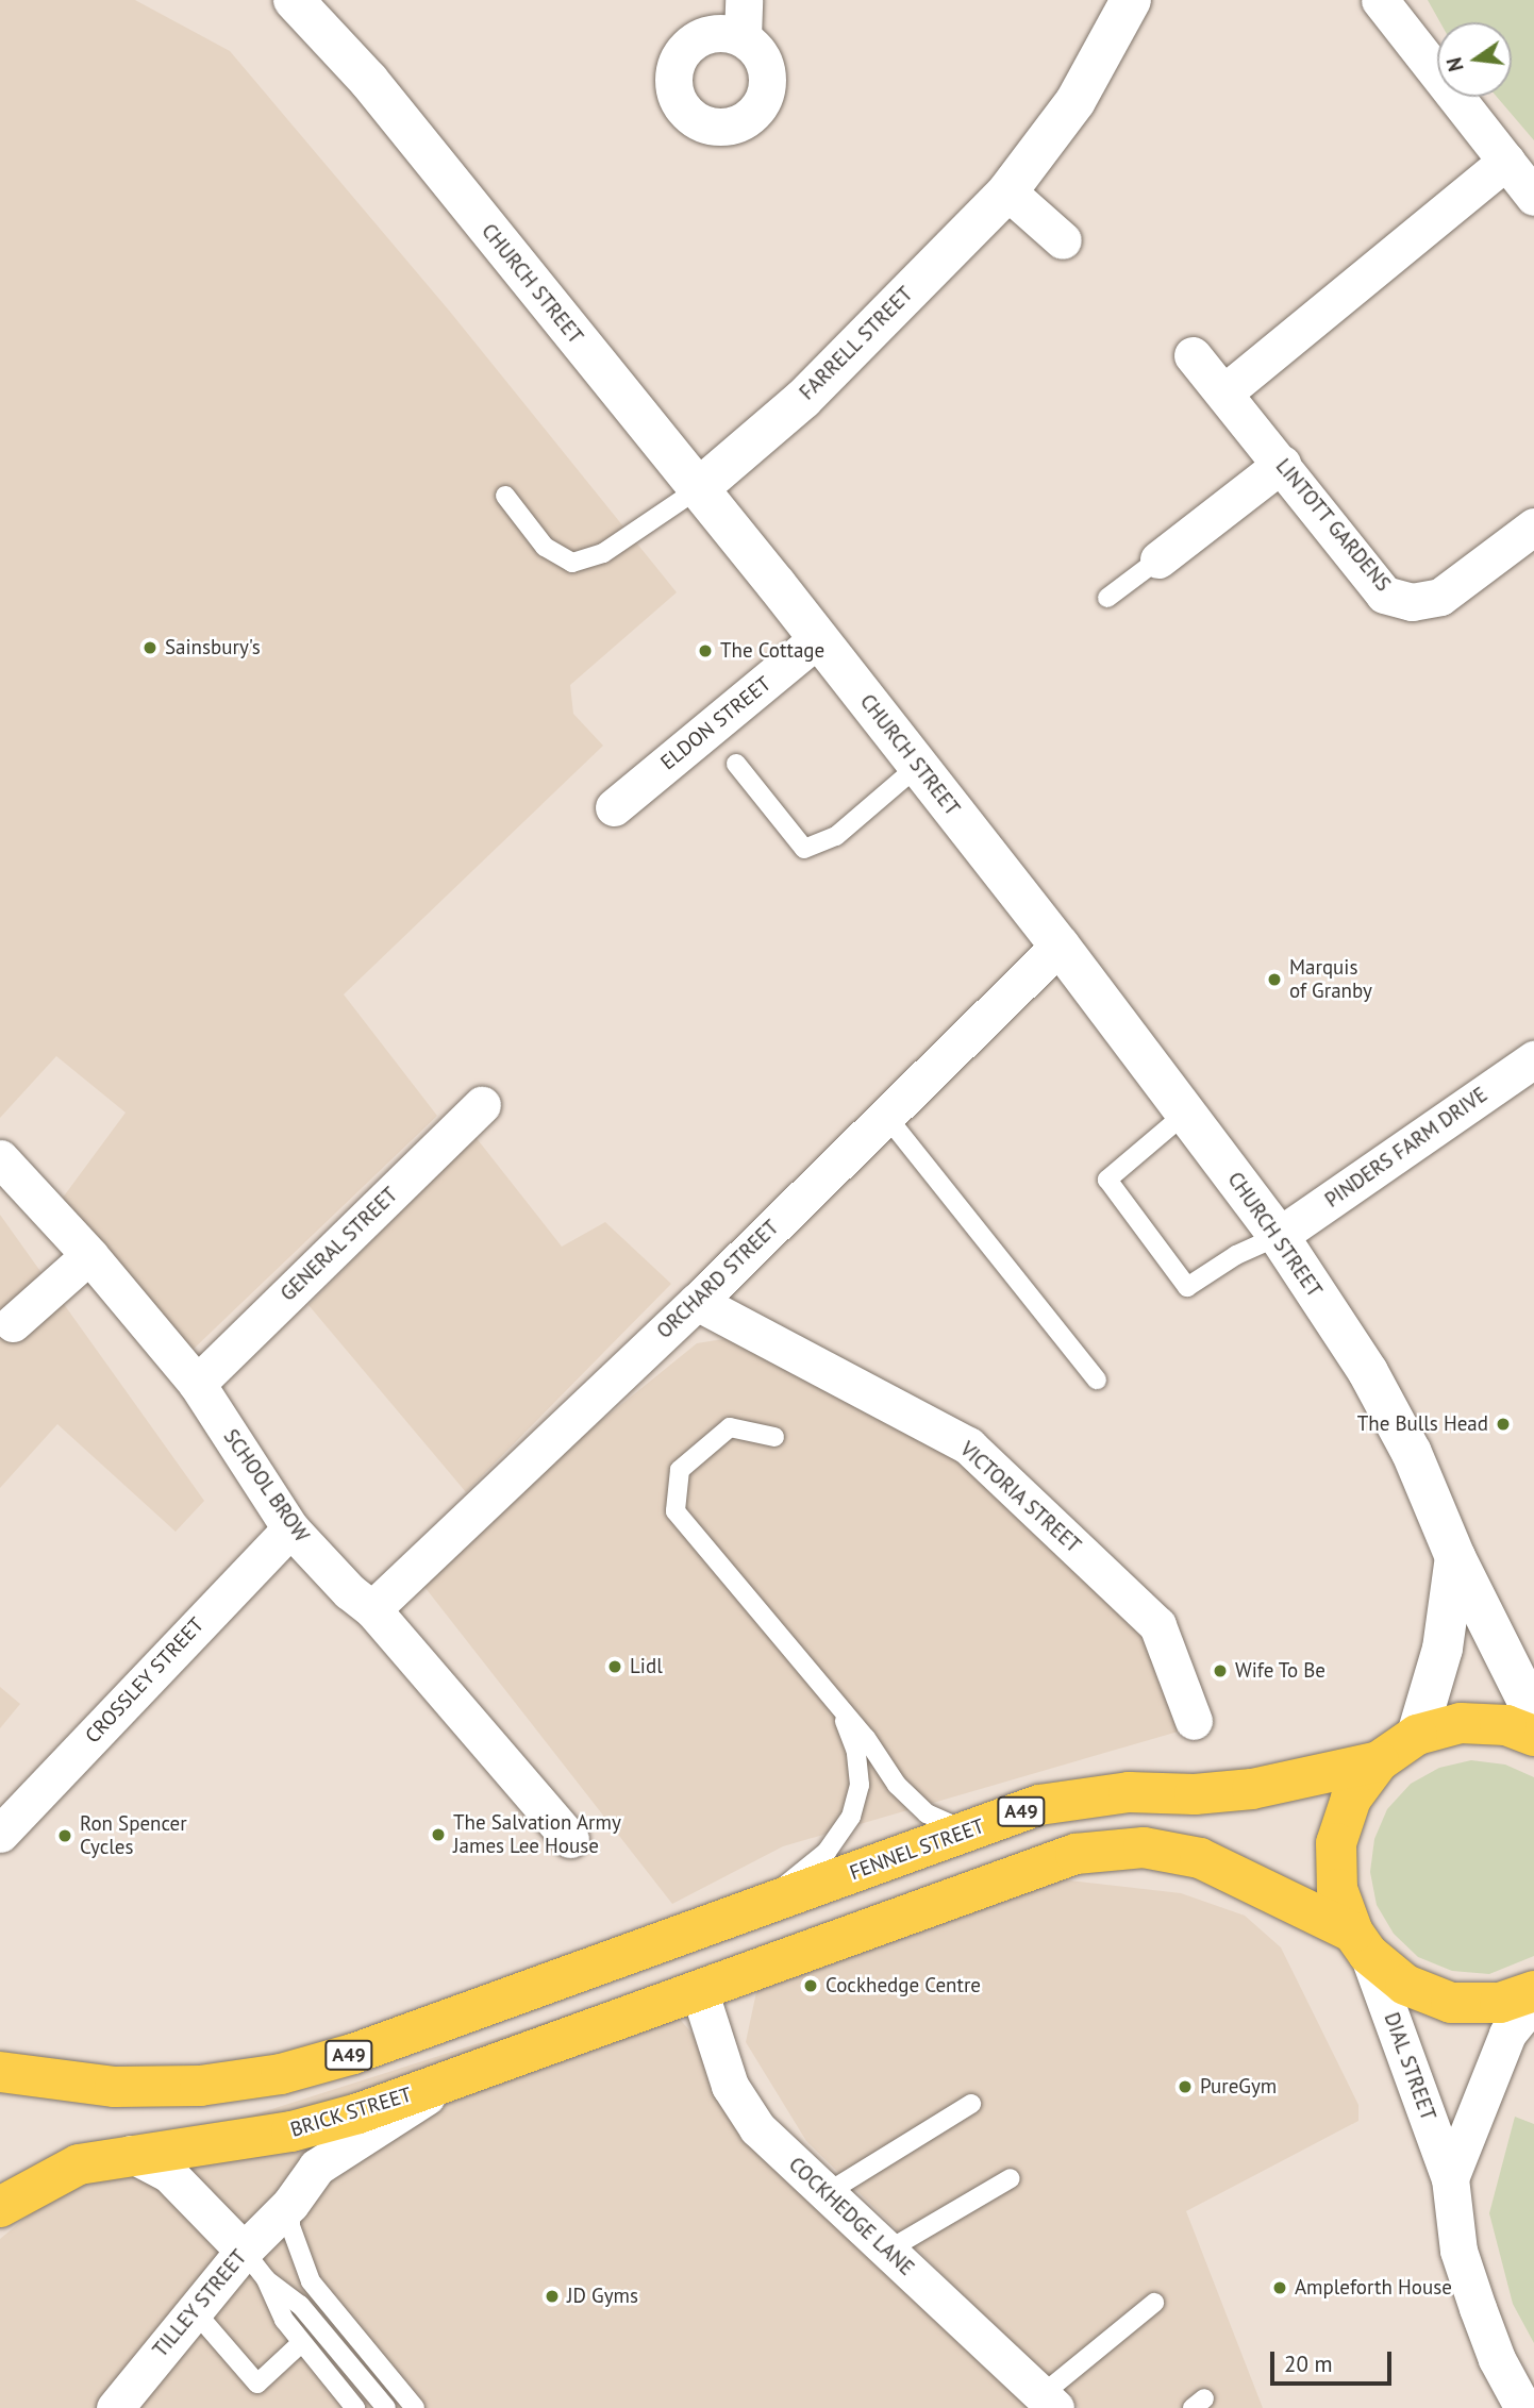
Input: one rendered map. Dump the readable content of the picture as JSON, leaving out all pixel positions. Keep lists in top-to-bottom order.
{
  "streets": {
    "highway": ["A49", "FENNEL STREET", "BRICK STREET"],
    "street": [
      "CHURCH STREET",
      "FARRELL STREET",
      "LINTOTT GARDENS",
      "ELDON STREET",
      "PINDERS FARM DRIVE",
      "GENERAL STREET",
      "ORCHARD STREET",
      "SCHOOL BROW",
      "VICTORIA STREET",
      "CROSSLEY STREET",
      "DIAL STREET",
      "COCKHEDGE LANE",
      "TILLEY STREET"
    ]
  },
  "crossings": [
    ["CHURCH STREET", "FARRELL STREET"],
    ["CHURCH STREET", "ELDON STREET"],
    ["CHURCH STREET", "PINDERS FARM DRIVE"],
    ["CHURCH STREET", "ORCHARD STREET"],
    ["GENERAL STREET", "SCHOOL BROW"],
    ["ORCHARD STREET", "SCHOOL BROW"],
    ["ORCHARD STREET", "VICTORIA STREET"],
    ["SCHOOL BROW", "CROSSLEY STREET"],
    ["A49", "FENNEL STREET"],
    ["A49", "DIAL STREET"],
    ["BRICK STREET", "COCKHEDGE LANE"],
    ["BRICK STREET", "TILLEY STREET"]
  ],
  "places": [
    "Sainsbury's",
    "The Cottage",
    "Marquis of Granby",
    "The Bulls Head",
    "Lidl",
    "Wife To Be",
    "The Salvation Army James Lee House",
    "Ron Spencer Cycles",
    "Cockhedge Centre",
    "PureGym",
    "Ampleforth House",
    "JD Gyms"
  ],
  "scale_bar": "20 m",
  "north": "left"
}
